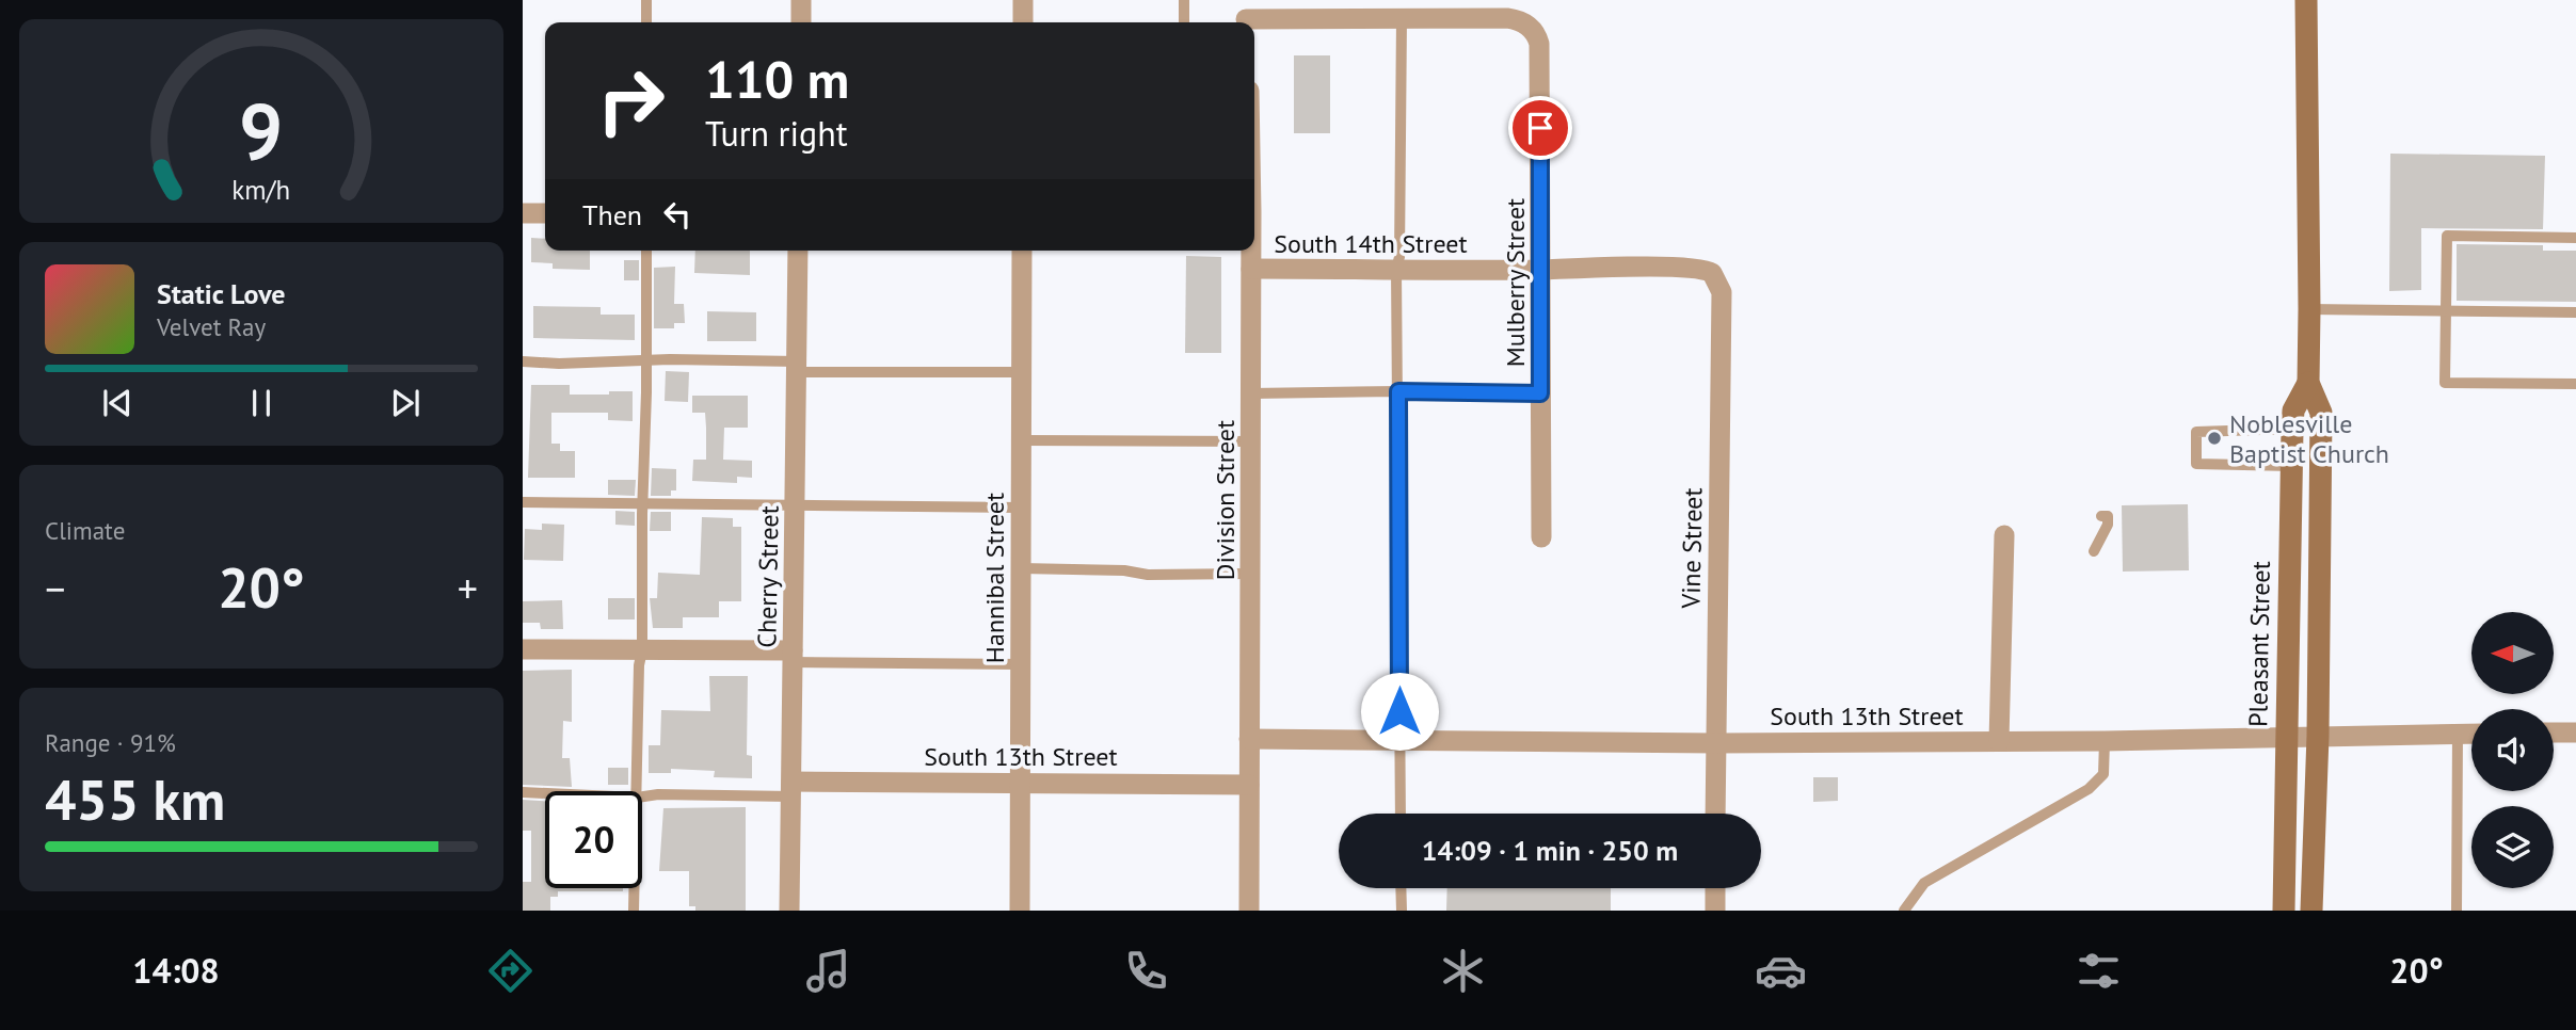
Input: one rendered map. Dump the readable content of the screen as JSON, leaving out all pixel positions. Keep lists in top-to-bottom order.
{
  "streets": {
    "street": [
      "South 14th Street",
      "Mulberry Street",
      "Division Street",
      "Vine Street",
      "Cherry Street",
      "Hannibal Street",
      "Pleasant Street",
      "South 13th Street"
    ]
  },
  "crossings": [
    ["South 14th Street", "Mulberry Street"],
    ["South 14th Street", "Division Street"],
    ["South 14th Street", "Vine Street"],
    ["Division Street", "South 13th Street"],
    ["Vine Street", "South 13th Street"],
    ["Cherry Street", "South 13th Street"],
    ["Hannibal Street", "South 13th Street"],
    ["Pleasant Street", "South 13th Street"]
  ],
  "places": ["Noblesville Baptist Church"],
  "north": "left",
  "page": {
    "turn": ["110 m", "Turn right"],
    "then": "Then",
    "song": ["Static Love", "Velvet Ray"],
    "tile": [
      "Climate",
      ["Range · 91%", "455 km"]
    ],
    "heat": ["−", "20°", "+"],
    "limit": "20",
    "trip": "14:09 · 1 min · 250 m",
    "tabs": ["14:08", "20°"],
    "gauge": ["9", "km/h"]
  }
}
